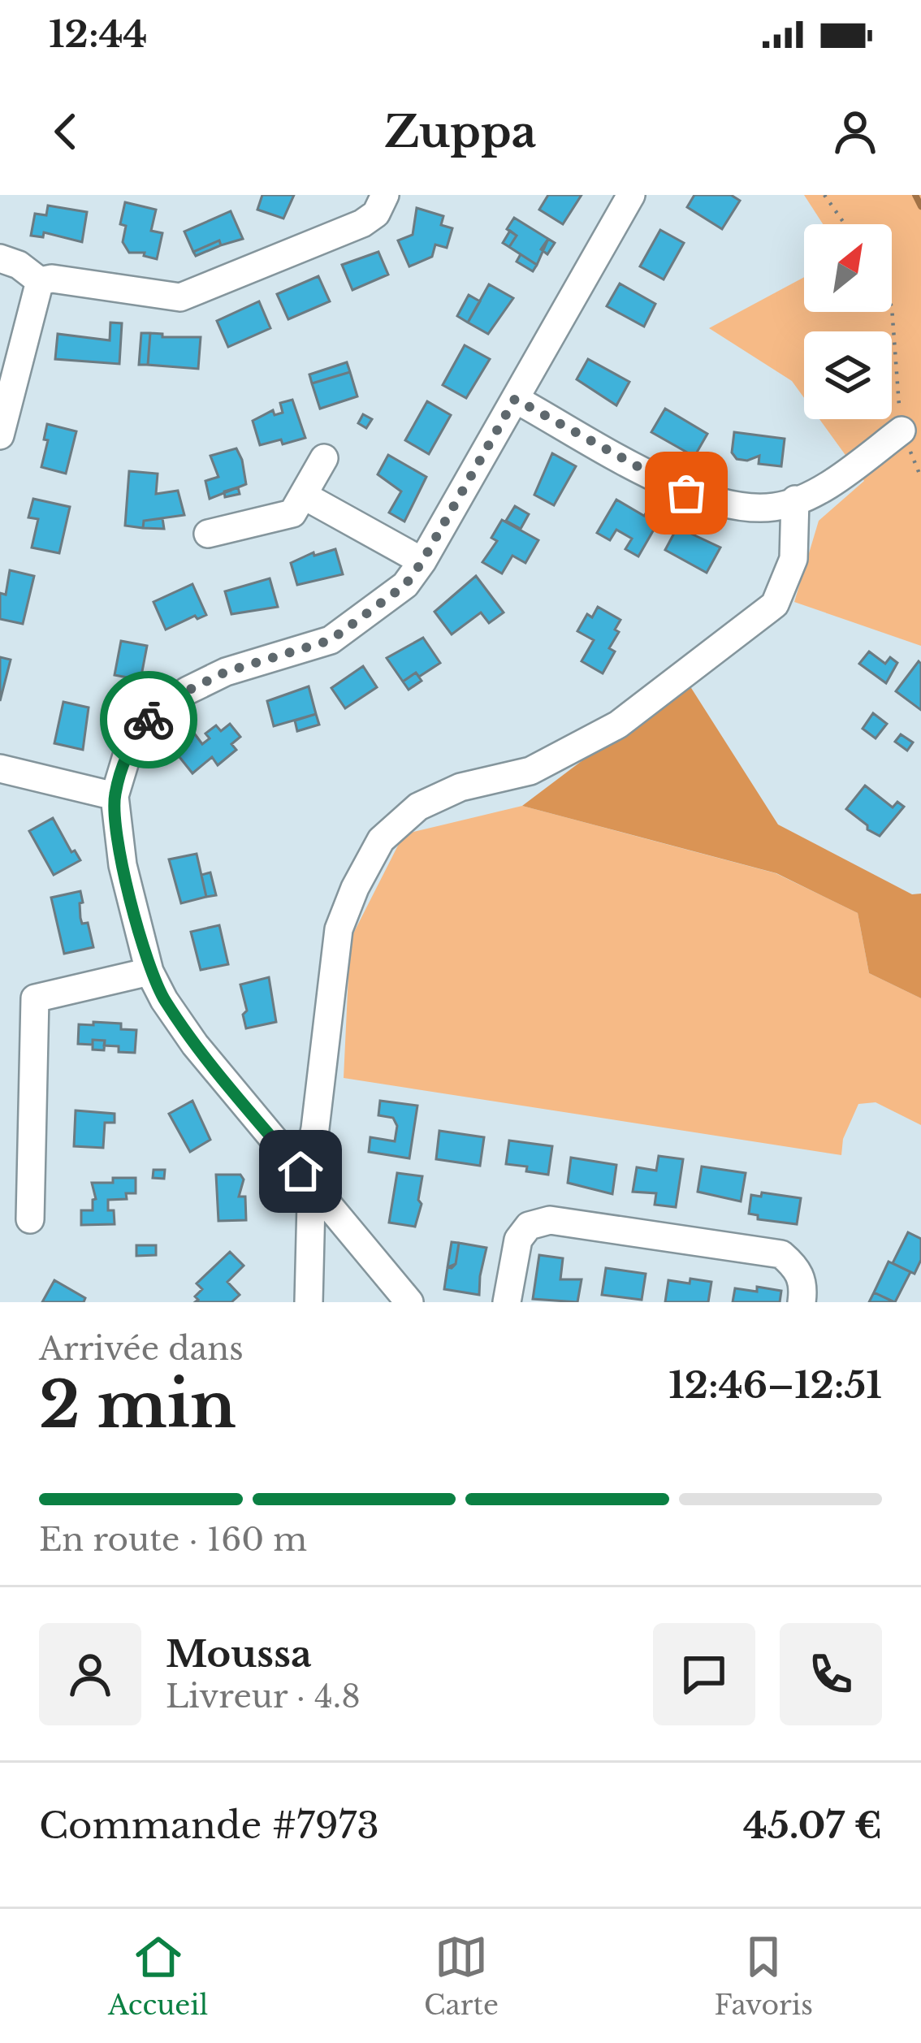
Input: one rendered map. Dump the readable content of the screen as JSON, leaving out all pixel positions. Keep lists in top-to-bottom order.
{
  "north": "top right",
  "page": {
    "status": "12:44",
    "header": "Zuppa",
    "heading": ["2 min", "Arrivée dans", "12:46–12:51"],
    "panel": [
      "Moussa",
      "Livreur · 4.8",
      "Commande #7973",
      "45.07 €"
    ],
    "bar": "En route · 160 m",
    "tabs": ["Accueil", "Carte", "Favoris"]
  }
}
